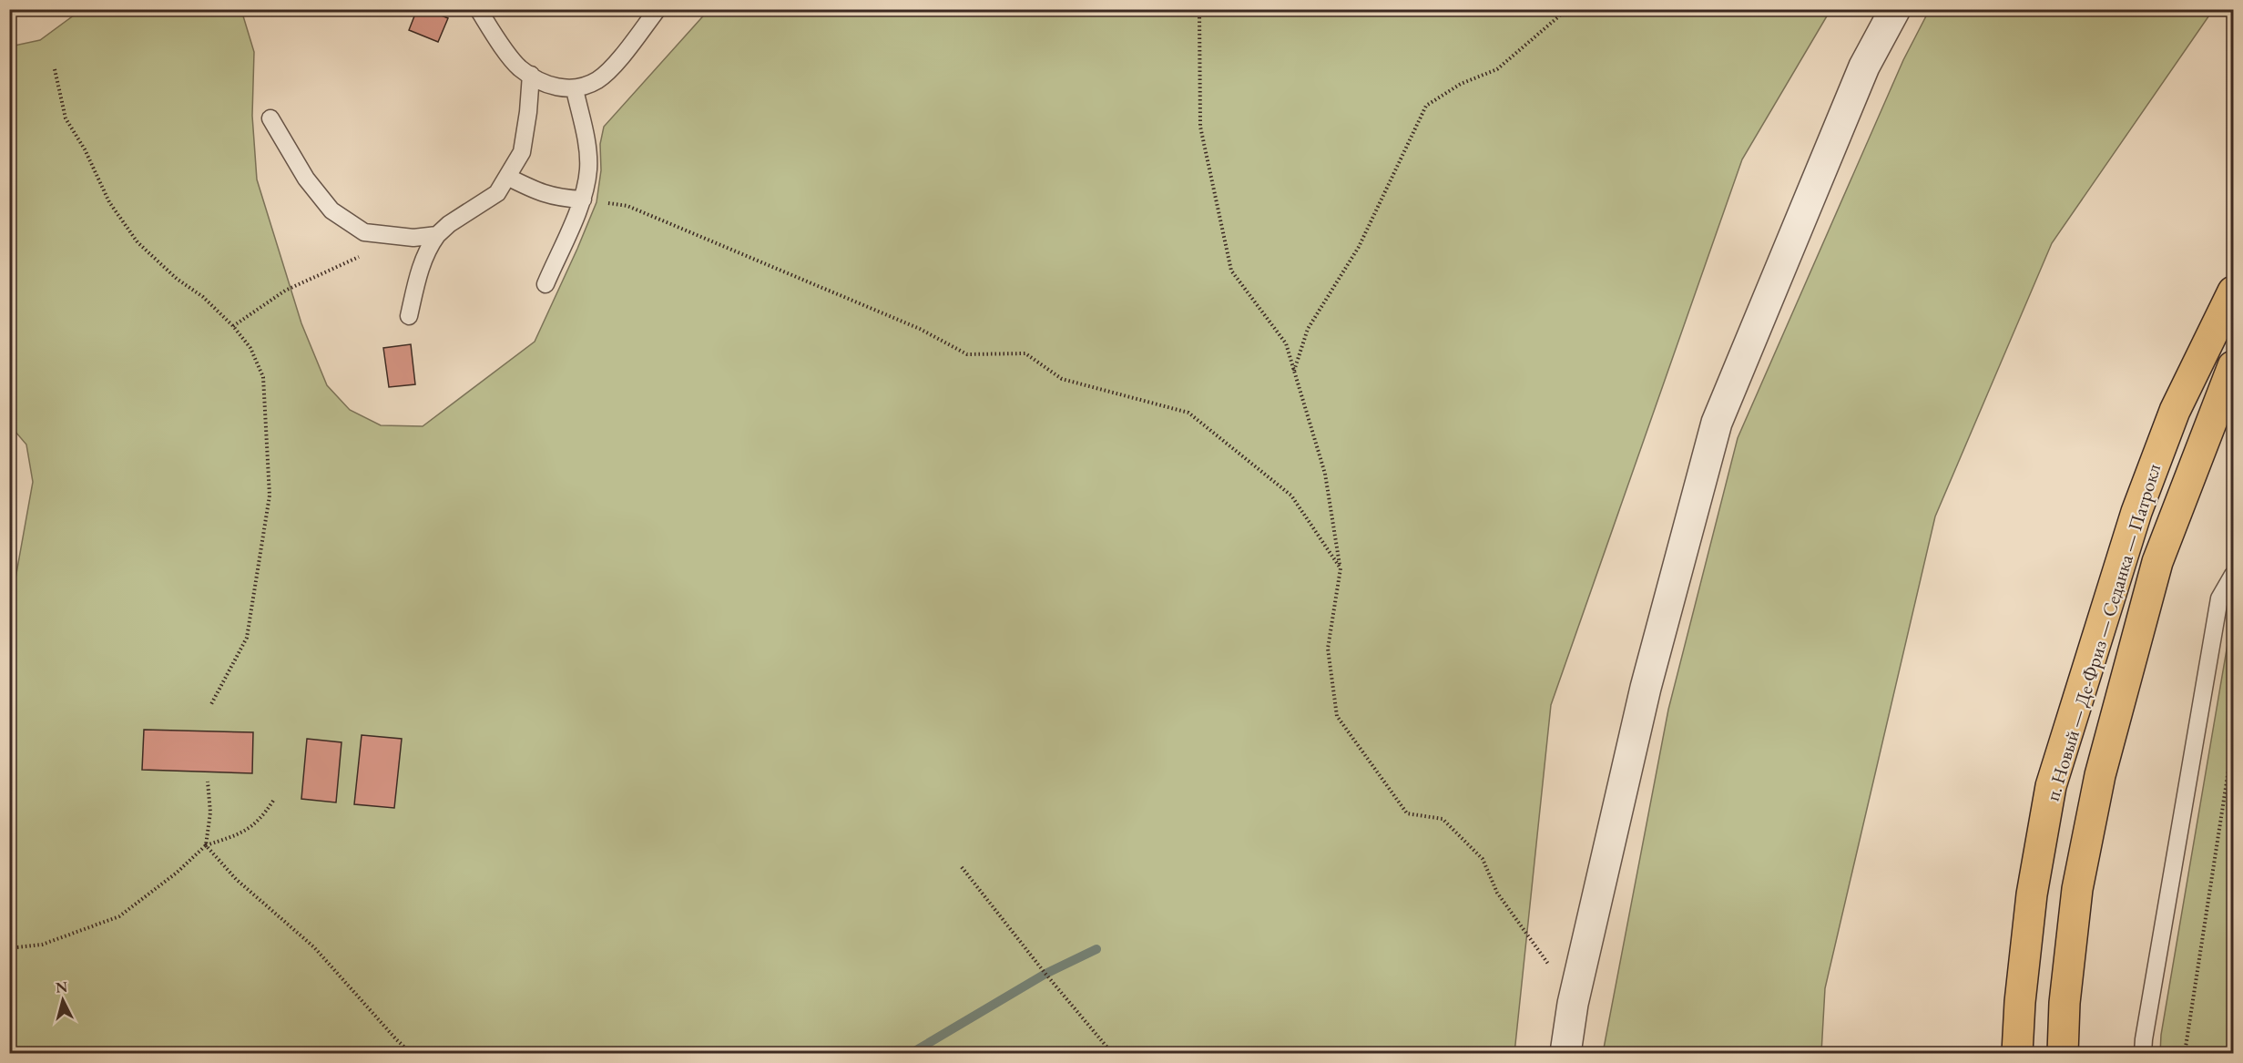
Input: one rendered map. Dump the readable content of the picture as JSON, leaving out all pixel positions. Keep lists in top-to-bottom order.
{
  "streets": {
    "highway": ["п. Новый — Де-Фриз — Седанка — Патрокл"]
  },
  "north": "top"
}
